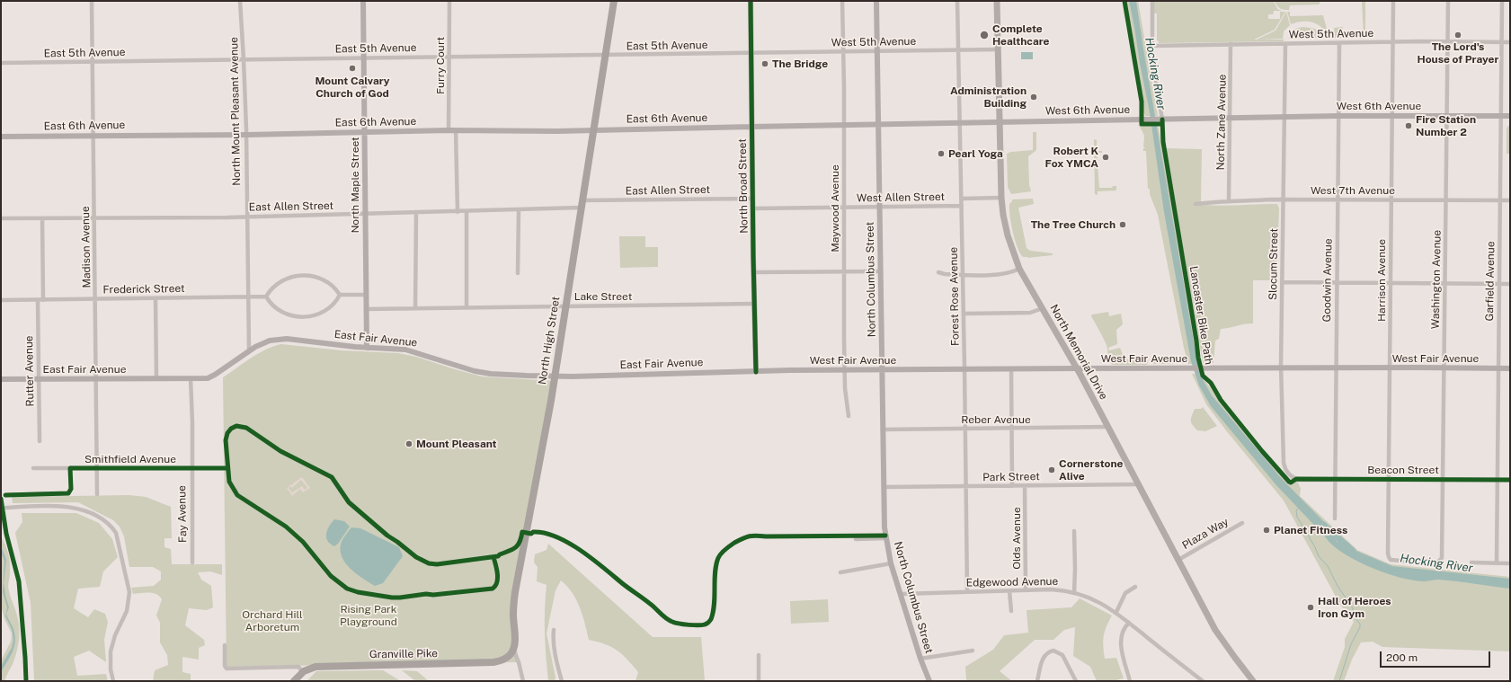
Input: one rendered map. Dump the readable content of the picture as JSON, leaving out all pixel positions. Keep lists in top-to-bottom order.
{
  "streets": {
    "highway": ["North High Street", "Granville Pike"],
    "main road": ["North Memorial Drive"],
    "street": [
      "West 5th Avenue",
      "East 5th Avenue",
      "Furry Court",
      "West 6th Avenue",
      "North Mount Pleasant Avenue",
      "East 6th Avenue",
      "North Zane Avenue",
      "North Maple Street",
      "North Broad Street",
      "East Allen Street",
      "West 7th Avenue",
      "West Allen Street",
      "Maywood Avenue",
      "Madison Avenue",
      "Slocum Street",
      "North Columbus Street",
      "Washington Avenue",
      "Goodwin Avenue",
      "Harrison Avenue",
      "Garfield Avenue",
      "Frederick Street",
      "Lake Street",
      "Forest Rose Avenue",
      "East Fair Avenue",
      "West Fair Avenue",
      "Rutter Avenue",
      "Reber Avenue",
      "Smithfield Avenue",
      "Beacon Street",
      "Park Street",
      "Fay Avenue",
      "Plaza Way",
      "Olds Avenue",
      "Edgewood Avenue"
    ],
    "cycle path": ["Lancaster Bike Path"]
  },
  "crossings": [
    ["West 5th Avenue", "East 5th Avenue"],
    ["West 5th Avenue", "North Zane Avenue"],
    ["West 5th Avenue", "North Broad Street"],
    ["West 5th Avenue", "Maywood Avenue"],
    ["West 5th Avenue", "Slocum Street"],
    ["West 5th Avenue", "North Columbus Street"],
    ["West 5th Avenue", "Washington Avenue"],
    ["West 5th Avenue", "Goodwin Avenue"],
    ["West 5th Avenue", "Harrison Avenue"],
    ["West 5th Avenue", "Garfield Avenue"],
    ["West 5th Avenue", "Forest Rose Avenue"],
    ["West 5th Avenue", "North Memorial Drive"],
    ["East 5th Avenue", "Furry Court"],
    ["East 5th Avenue", "North Mount Pleasant Avenue"],
    ["East 5th Avenue", "North Maple Street"],
    ["East 5th Avenue", "North Broad Street"],
    ["East 5th Avenue", "Madison Avenue"],
    ["East 5th Avenue", "North High Street"],
    ["Furry Court", "East 6th Avenue"],
    ["West 6th Avenue", "East 6th Avenue"],
    ["West 6th Avenue", "North Zane Avenue"],
    ["West 6th Avenue", "North Broad Street"],
    ["West 6th Avenue", "Maywood Avenue"],
    ["West 6th Avenue", "Slocum Street"],
    ["West 6th Avenue", "North Columbus Street"],
    ["West 6th Avenue", "Washington Avenue"],
    ["West 6th Avenue", "Goodwin Avenue"],
    ["West 6th Avenue", "Harrison Avenue"],
    ["West 6th Avenue", "Garfield Avenue"],
    ["West 6th Avenue", "Forest Rose Avenue"],
    ["West 6th Avenue", "North Memorial Drive"],
    ["North Mount Pleasant Avenue", "East 6th Avenue"],
    ["North Mount Pleasant Avenue", "East Allen Street"],
    ["North Mount Pleasant Avenue", "Frederick Street"],
    ["North Mount Pleasant Avenue", "East Fair Avenue"],
    ["East 6th Avenue", "North Maple Street"],
    ["East 6th Avenue", "North Broad Street"],
    ["East 6th Avenue", "Madison Avenue"],
    ["East 6th Avenue", "North High Street"],
    ["North Zane Avenue", "West 7th Avenue"],
    ["North Maple Street", "East Allen Street"],
    ["North Maple Street", "Lake Street"],
    ["North Maple Street", "East Fair Avenue"],
    ["North Broad Street", "East Allen Street"],
    ["North Broad Street", "West Allen Street"],
    ["North Broad Street", "Lake Street"],
    ["North Broad Street", "East Fair Avenue"],
    ["North Broad Street", "West Fair Avenue"],
    ["East Allen Street", "Madison Avenue"],
    ["East Allen Street", "North High Street"],
    ["West 7th Avenue", "Slocum Street"],
    ["West 7th Avenue", "Washington Avenue"],
    ["West 7th Avenue", "Goodwin Avenue"],
    ["West 7th Avenue", "Harrison Avenue"],
    ["West 7th Avenue", "Garfield Avenue"],
    ["West Allen Street", "Maywood Avenue"],
    ["West Allen Street", "North Columbus Street"],
    ["West Allen Street", "Forest Rose Avenue"],
    ["Maywood Avenue", "West Fair Avenue"],
    ["Madison Avenue", "Frederick Street"],
    ["Madison Avenue", "East Fair Avenue"],
    ["Madison Avenue", "Smithfield Avenue"],
    ["Slocum Street", "West Fair Avenue"],
    ["Slocum Street", "Beacon Street"],
    ["North Columbus Street", "West Fair Avenue"],
    ["North Columbus Street", "Reber Avenue"],
    ["North Columbus Street", "Park Street"],
    ["North Columbus Street", "Edgewood Avenue"],
    ["Washington Avenue", "Harrison Avenue"],
    ["Washington Avenue", "West Fair Avenue"],
    ["Washington Avenue", "Beacon Street"],
    ["Goodwin Avenue", "West Fair Avenue"],
    ["Goodwin Avenue", "Beacon Street"],
    ["Harrison Avenue", "West Fair Avenue"],
    ["Harrison Avenue", "Beacon Street"],
    ["Garfield Avenue", "West Fair Avenue"],
    ["Garfield Avenue", "Beacon Street"],
    ["Frederick Street", "Rutter Avenue"],
    ["Lake Street", "North High Street"],
    ["Forest Rose Avenue", "West Fair Avenue"],
    ["Forest Rose Avenue", "Reber Avenue"],
    ["Forest Rose Avenue", "Park Street"],
    ["Forest Rose Avenue", "Edgewood Avenue"],
    ["East Fair Avenue", "North High Street"],
    ["East Fair Avenue", "West Fair Avenue"],
    ["East Fair Avenue", "Rutter Avenue"],
    ["East Fair Avenue", "Fay Avenue"],
    ["North High Street", "Granville Pike"],
    ["North Memorial Drive", "West Fair Avenue"],
    ["North Memorial Drive", "Reber Avenue"],
    ["North Memorial Drive", "Park Street"],
    ["North Memorial Drive", "Plaza Way"],
    ["Smithfield Avenue", "Fay Avenue"],
    ["Park Street", "Olds Avenue"],
    ["Olds Avenue", "Edgewood Avenue"]
  ],
  "water": ["Hocking River"],
  "parks": ["Rising Park Playground", "Orchard Hill Arboretum"],
  "places": [
    "Complete Healthcare",
    "The Lord's House of Prayer",
    "The Bridge",
    "Mount Calvary Church of God",
    "Administration Building",
    "Fire Station Number 2",
    "Pearl Yoga",
    "Robert K Fox YMCA",
    "The Tree Church",
    "Mount Pleasant",
    "Cornerstone Alive",
    "Planet Fitness",
    "Hall of Heroes Iron Gym"
  ],
  "scale_bar": "200 m"
}
